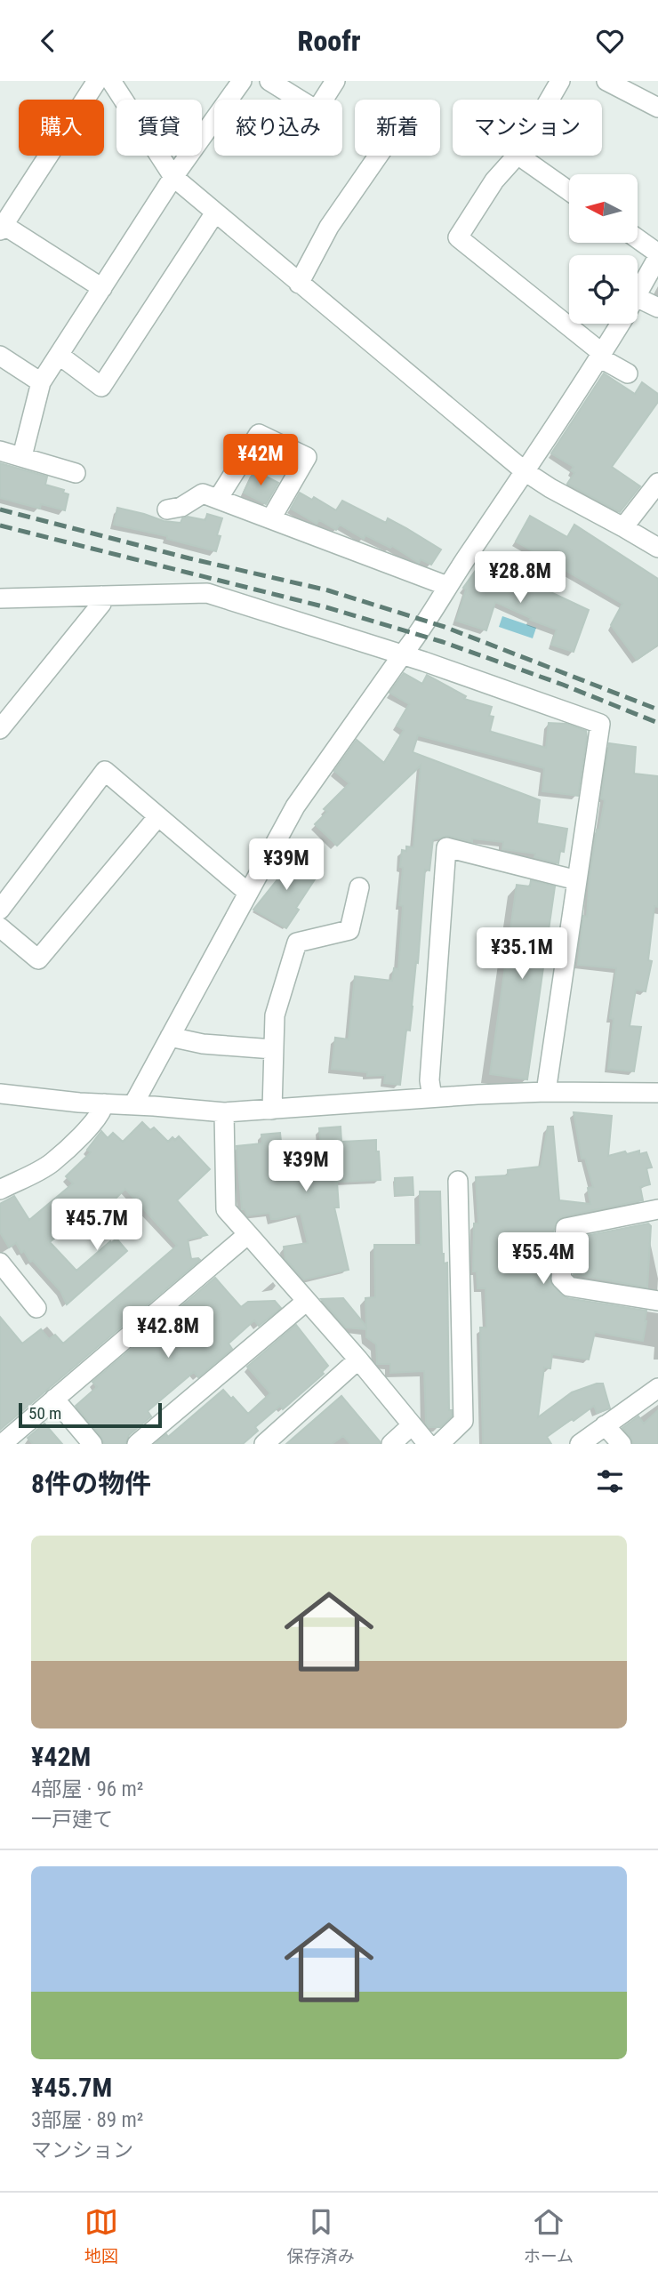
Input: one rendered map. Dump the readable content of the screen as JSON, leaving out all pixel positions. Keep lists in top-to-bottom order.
{
  "scale_bar": "50 m",
  "north": "left",
  "page": {
    "header": "Roofr",
    "chip": [
      "購入",
      "賃貸",
      "絞り込み",
      "新着",
      "マンション"
    ],
    "price": [
      "¥42M",
      "¥28.8M",
      "¥39M",
      "¥35.1M",
      "¥39M",
      "¥45.7M",
      "¥55.4M",
      "¥42.8M"
    ],
    "scale": "50 m",
    "heading": "8件の物件",
    "list": [
      {
        "name": "¥42M",
        "note": "4部屋 · 96 m² · 一戸建て"
      },
      {
        "name": "¥45.7M",
        "note": "3部屋 · 89 m² · マンション"
      }
    ],
    "tabs": ["地図", "保存済み", "ホーム"]
  }
}
